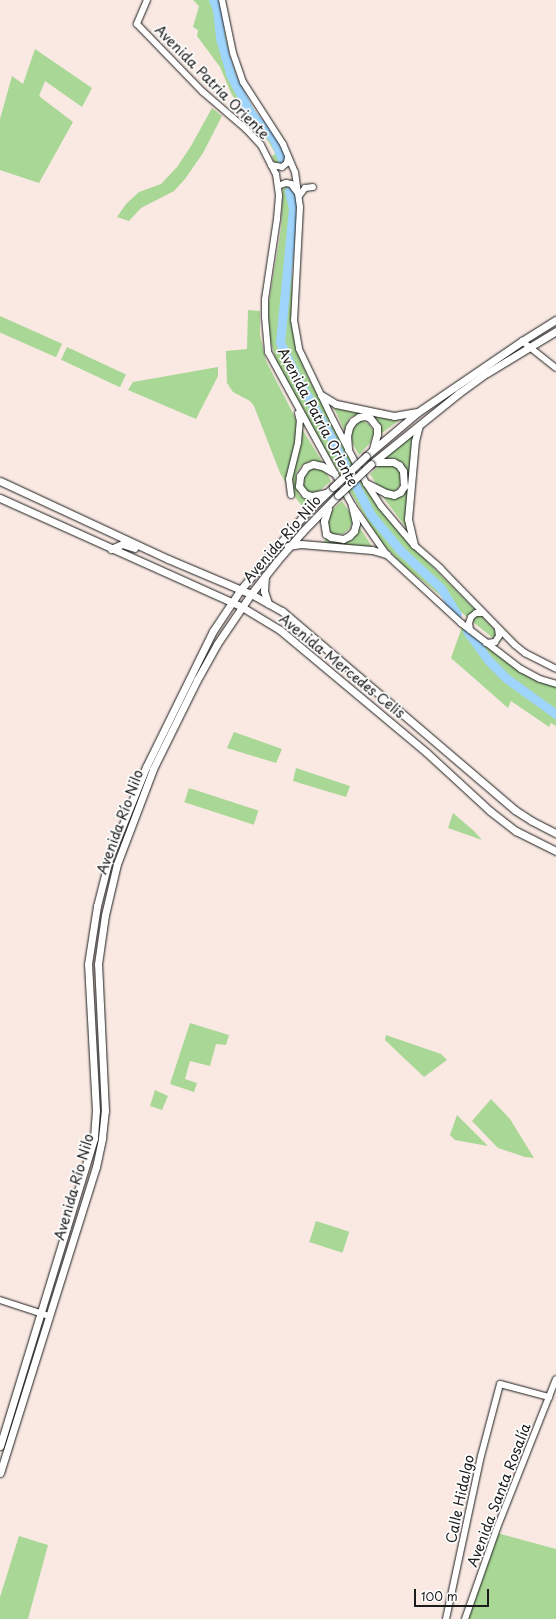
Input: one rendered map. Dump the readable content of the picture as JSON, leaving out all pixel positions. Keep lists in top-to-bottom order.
{
  "streets": {
    "main road": ["Avenida Río Nilo", "Avenida Mercedes Celis"],
    "street": ["Avenida Patria Oriente", "Avenida Santa Rosalía", "Calle Hidalgo"]
  },
  "crossings": [
    ["Avenida Río Nilo", "Avenida Mercedes Celis"],
    ["Avenida Santa Rosalía", "Calle Hidalgo"]
  ],
  "scale_bar": "100 m"
}
